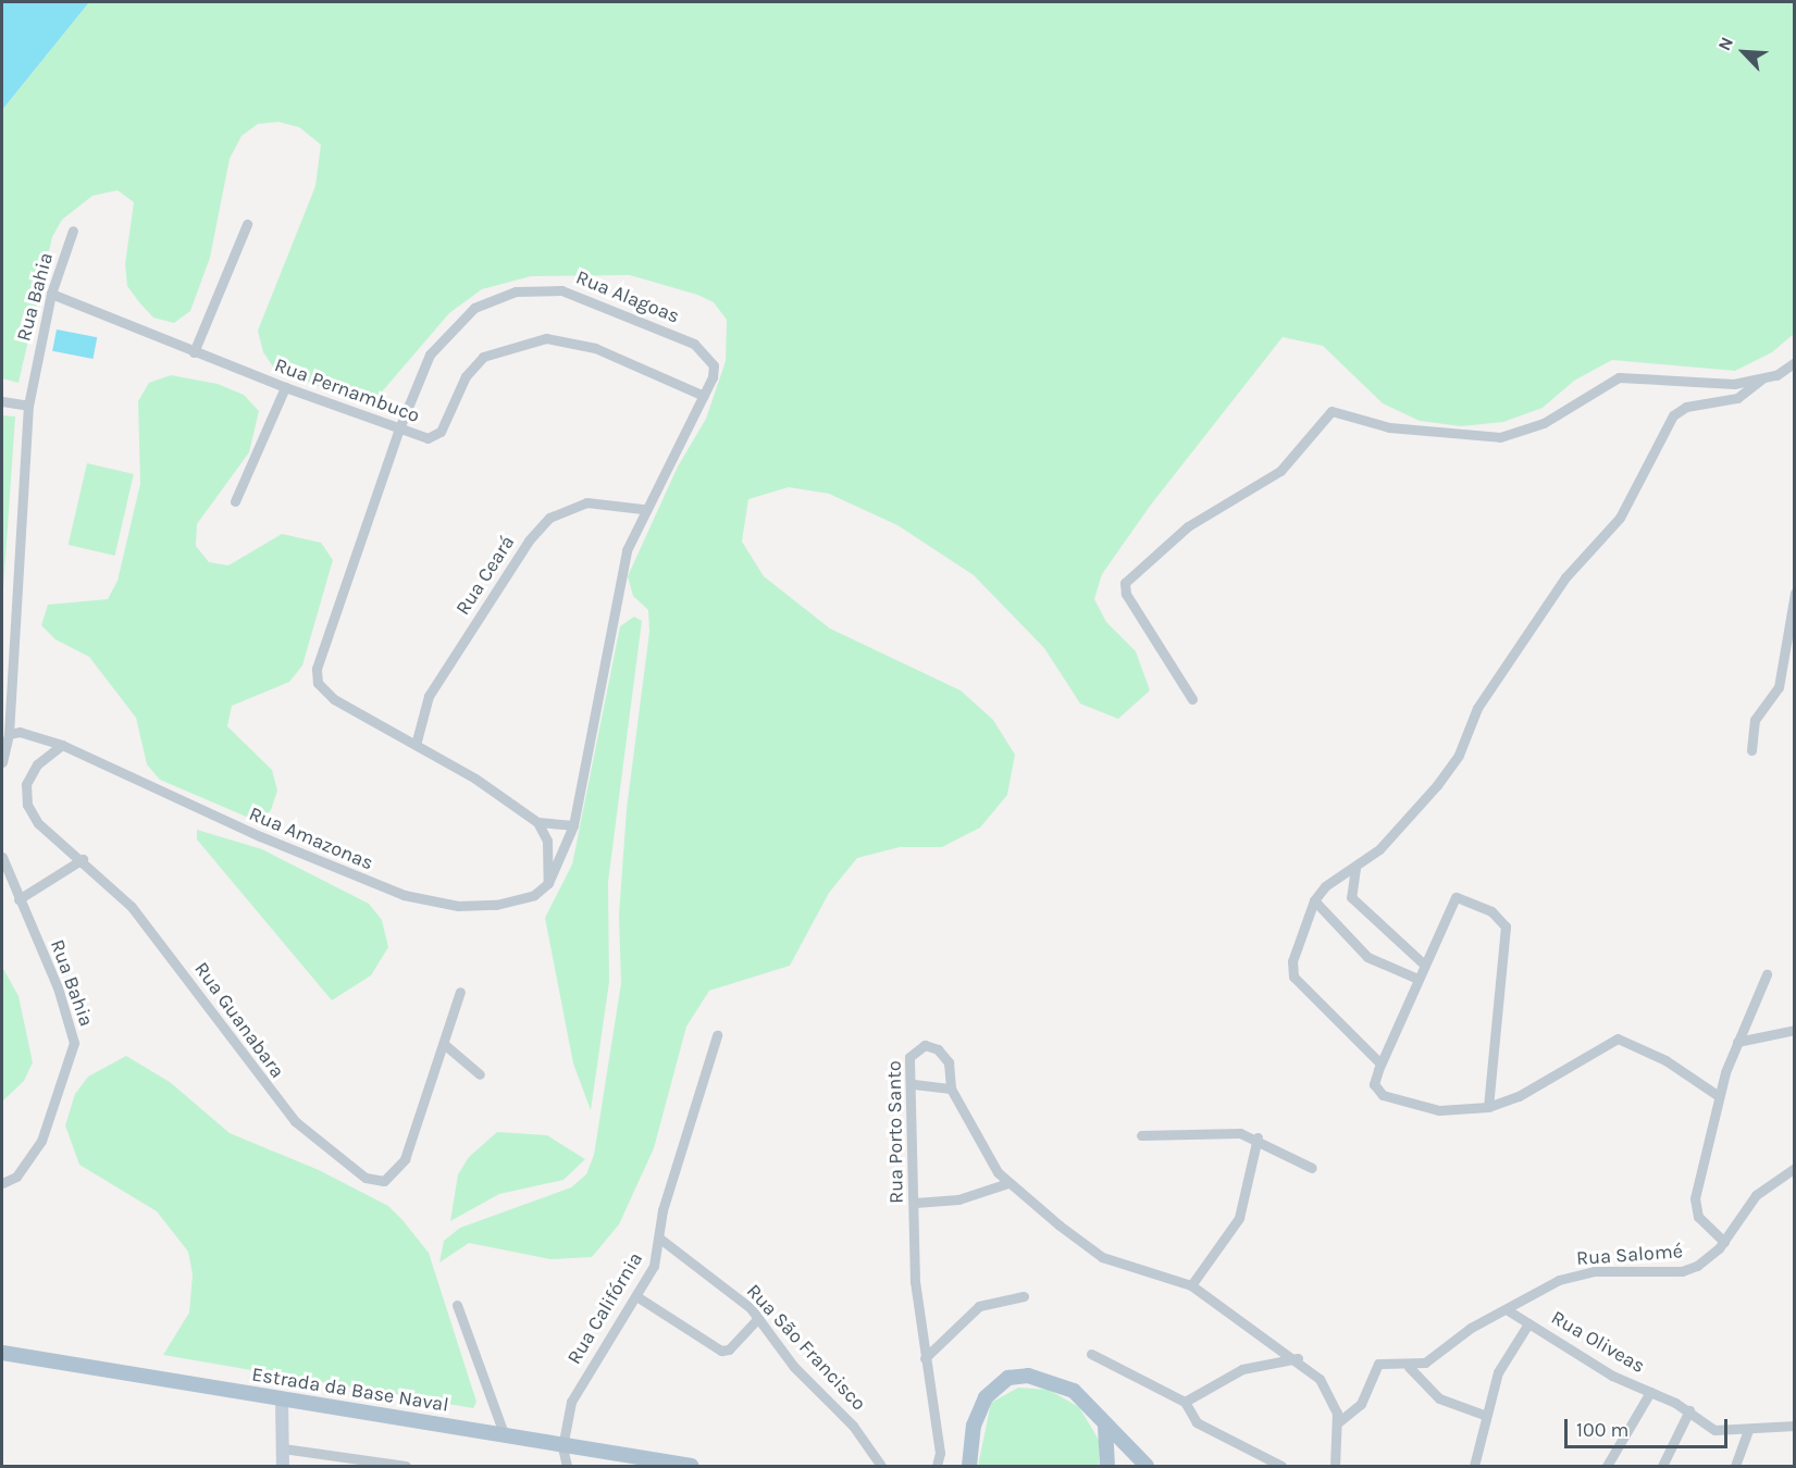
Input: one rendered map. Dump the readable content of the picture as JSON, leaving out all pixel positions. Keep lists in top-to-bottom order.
{
  "streets": {
    "main road": ["Estrada da Base Naval"],
    "street": [
      "Rua Bahia",
      "Rua Alagoas",
      "Rua Pernambuco",
      "Rua Ceará",
      "Rua Amazonas",
      "Rua Guanabara",
      "Rua Porto Santo",
      "Rua Salomé",
      "Rua Califórnia",
      "Rua Oliveas",
      "Rua São Francisco"
    ]
  },
  "crossings": [
    ["Rua Bahia", "Rua Pernambuco"],
    ["Rua Bahia", "Rua Amazonas"],
    ["Rua Alagoas", "Rua Pernambuco"],
    ["Rua Alagoas", "Rua Ceará"],
    ["Rua Amazonas", "Rua Guanabara"],
    ["Rua Porto Santo", "Rua Salomé"],
    ["Rua Salomé", "Rua Oliveas"],
    ["Rua Califórnia", "Rua São Francisco"],
    ["Rua Califórnia", "Estrada da Base Naval"]
  ],
  "scale_bar": "100 m",
  "north": "top left"
}
